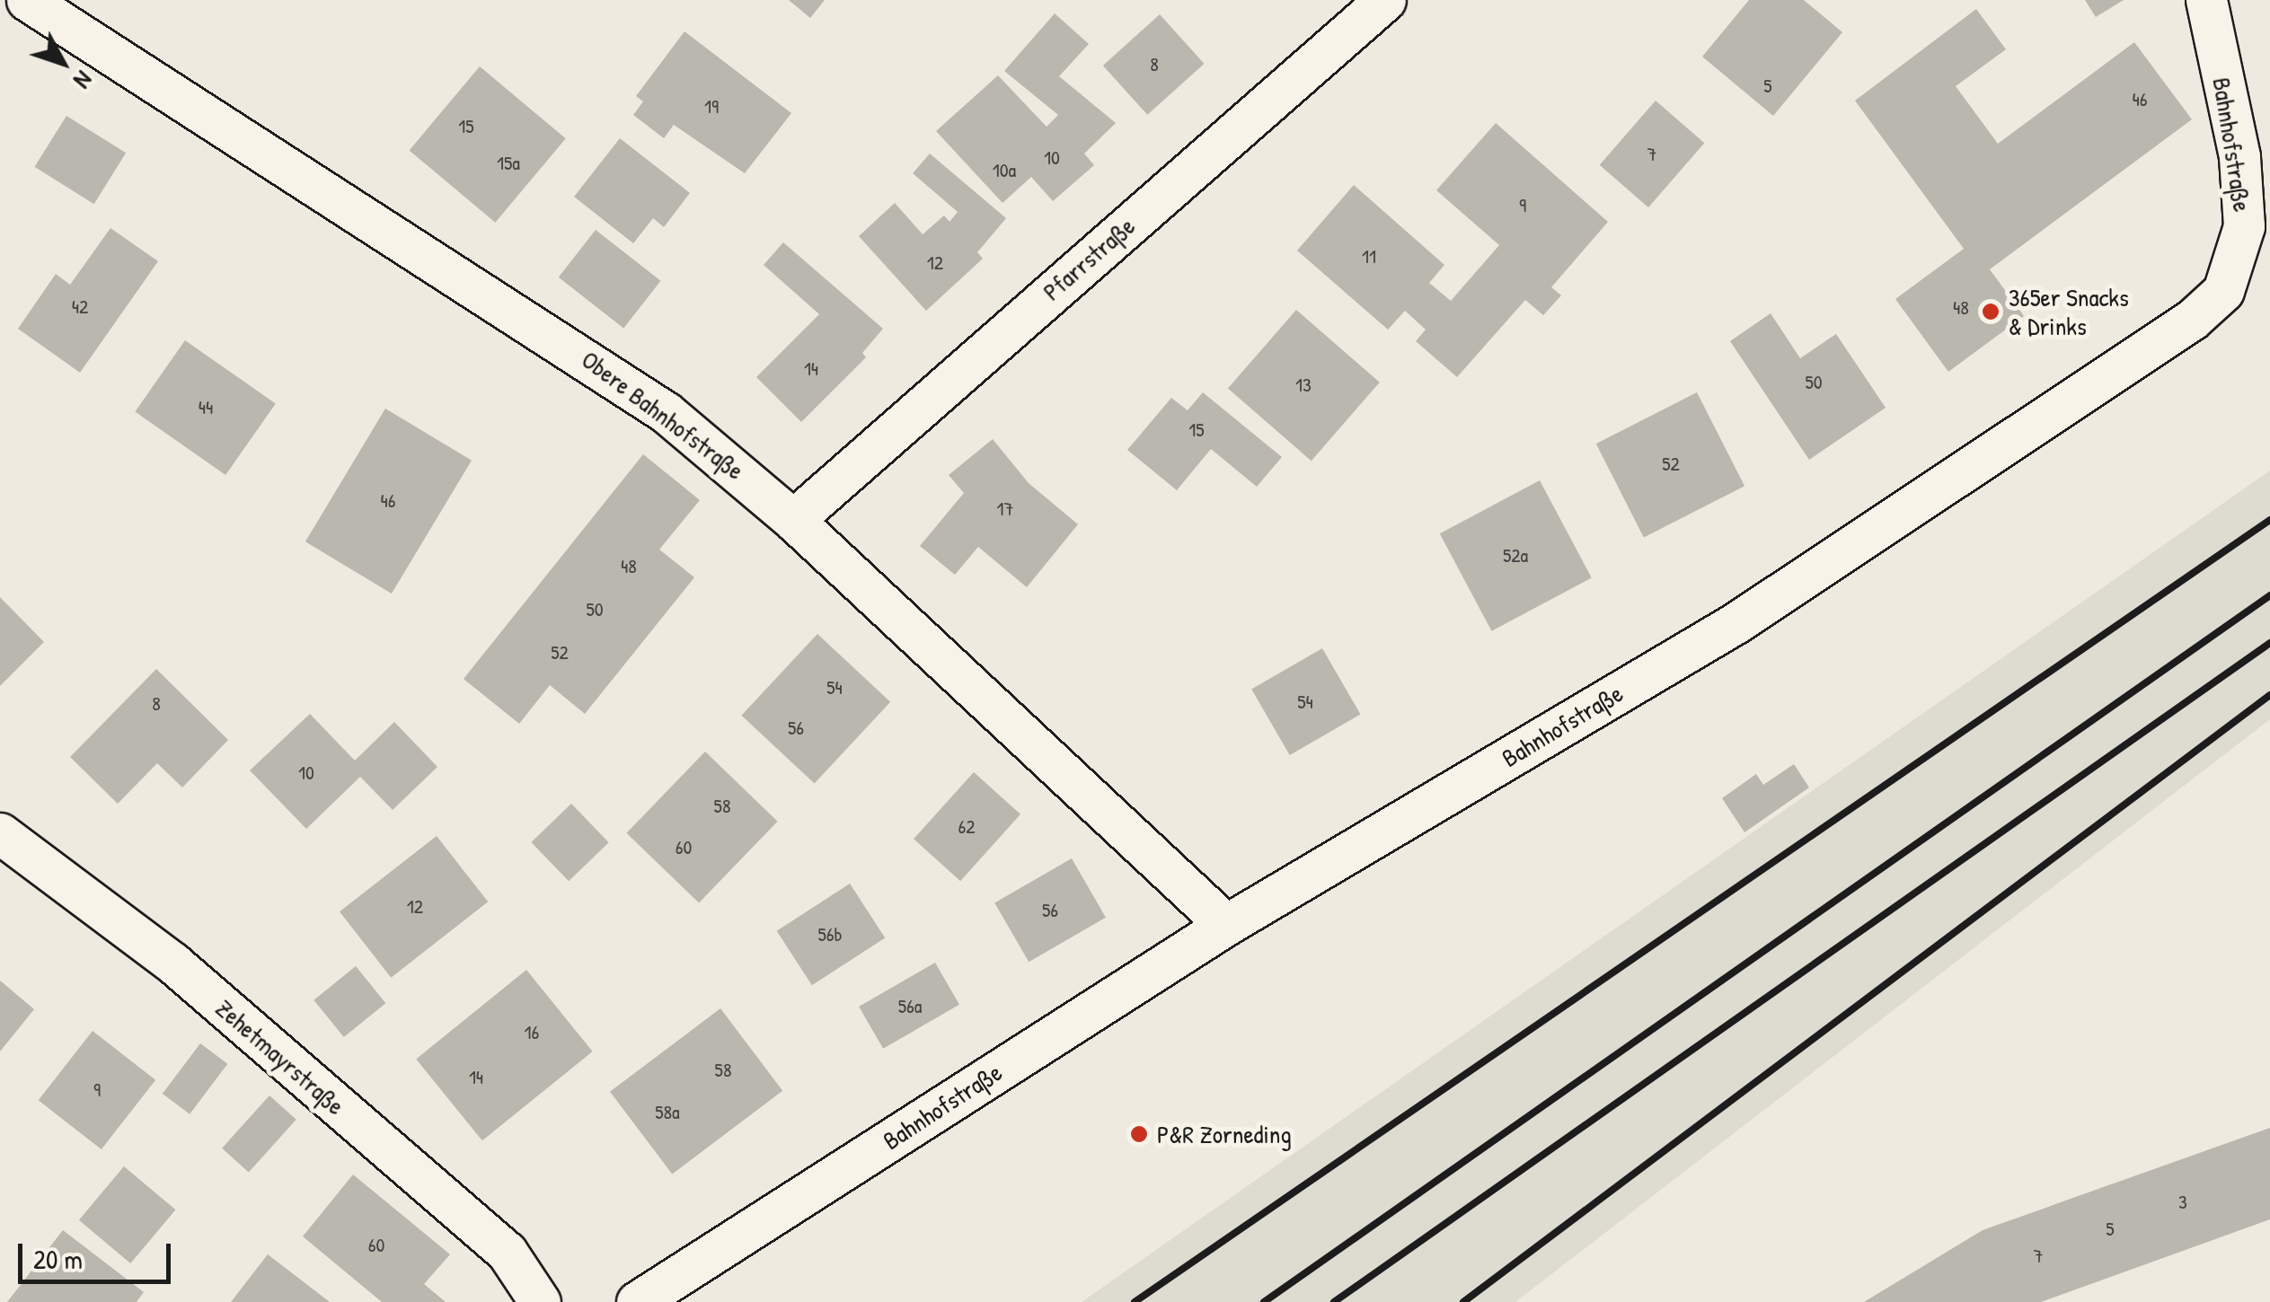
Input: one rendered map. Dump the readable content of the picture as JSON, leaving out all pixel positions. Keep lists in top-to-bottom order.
{
  "streets": {
    "street": [
      "Bahnhofstraße",
      "Pfarrstraße",
      "Obere Bahnhofstraße",
      "Zehetmayrstraße"
    ]
  },
  "crossings": [
    ["Bahnhofstraße", "Obere Bahnhofstraße"],
    ["Pfarrstraße", "Obere Bahnhofstraße"]
  ],
  "places": ["365er Snacks & Drinks", "P&R Zorneding"],
  "house_numbers": [
    "8",
    "5",
    "46",
    "19",
    "15",
    "7",
    "10",
    "15a",
    "10a",
    "9",
    "11",
    "12",
    "42",
    "48",
    "14",
    "50",
    "13",
    "44",
    "15",
    "52",
    "46",
    "17",
    "52a",
    "48",
    "50",
    "52",
    "54",
    "54",
    "8",
    "56",
    "10",
    "58",
    "62",
    "60",
    "12",
    "56",
    "56b",
    "56a",
    "16",
    "58",
    "14",
    "9",
    "58a",
    "3",
    "5",
    "60",
    "7"
  ],
  "scale_bar": "20 m",
  "north": "bottom right"
}
